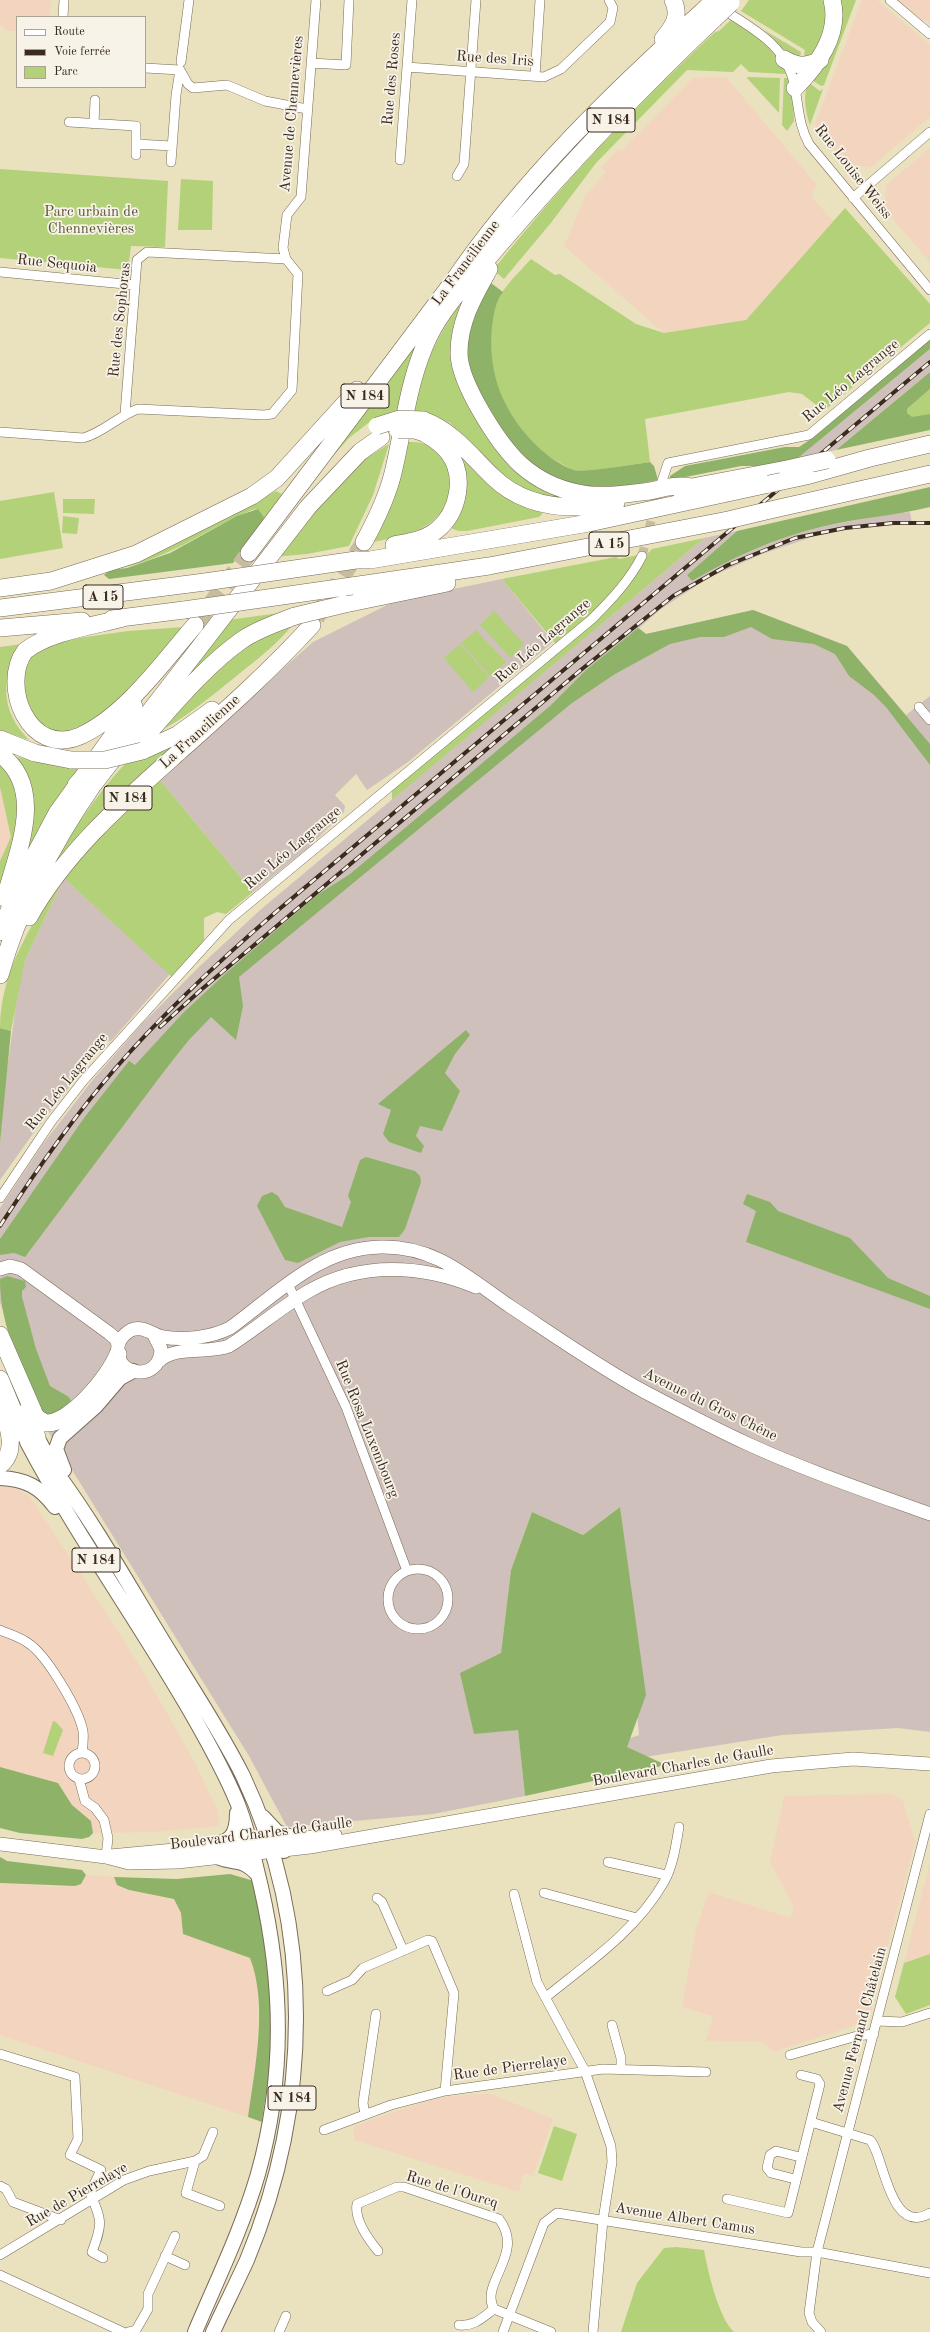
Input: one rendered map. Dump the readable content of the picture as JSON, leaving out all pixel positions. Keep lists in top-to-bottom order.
{
  "streets": {
    "highway": ["N 184", "La Francilienne", "A 15"],
    "street": [
      "Rue des Iris",
      "Rue des Roses",
      "Avenue de Chennevières",
      "Rue Louise Weiss",
      "Rue Sequoia",
      "Rue des Sophoras",
      "Rue Léo Lagrange",
      "Avenue du Gros Chêne",
      "Rue Rosa Luxembourg",
      "Boulevard Charles de Gaulle",
      "Avenue Fernand Châtelain",
      "Rue de Pierrelaye",
      "Rue de l'Ourcq",
      "Avenue Albert Camus"
    ]
  },
  "crossings": [
    ["Rue des Iris", "Rue des Roses"],
    ["Avenue de Chennevières", "Rue des Sophoras"],
    ["N 184", "Boulevard Charles de Gaulle"],
    ["Rue Louise Weiss", "La Francilienne"],
    ["La Francilienne", "A 15"],
    ["Rue Sequoia", "Rue des Sophoras"],
    ["Avenue du Gros Chêne", "Rue Rosa Luxembourg"],
    ["Avenue Fernand Châtelain", "Avenue Albert Camus"]
  ],
  "parks": ["Parc urbain de Chennevières"],
  "legend": ["Route", "Voie ferrée", "Parc"]
}
